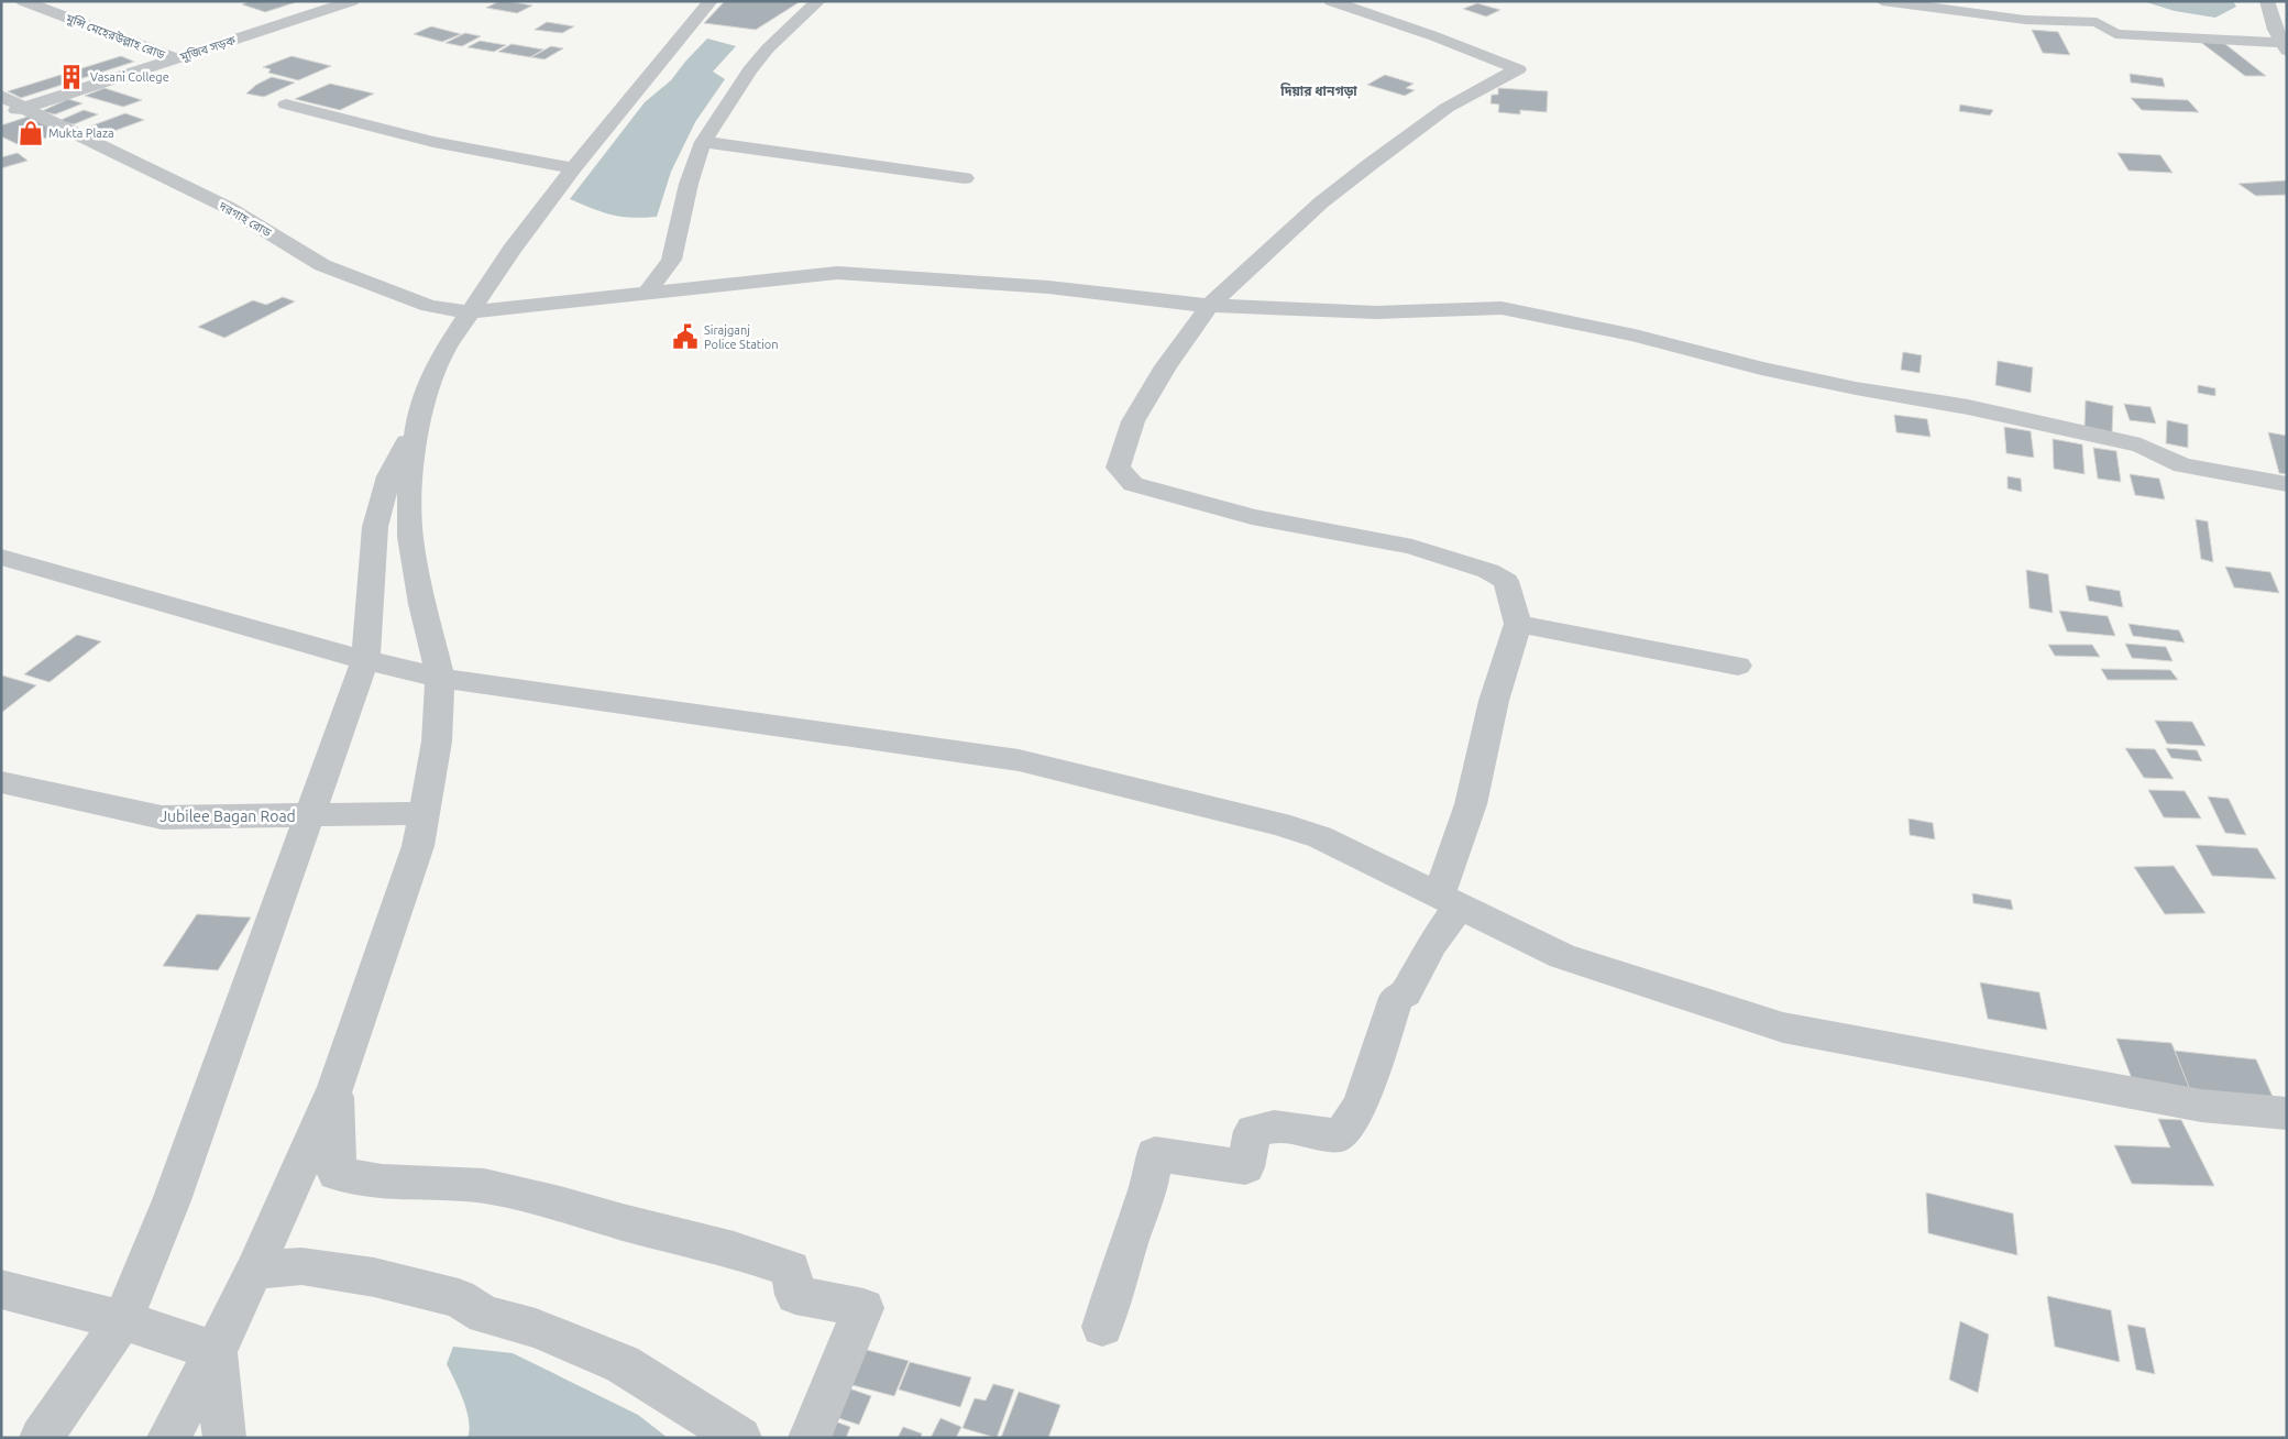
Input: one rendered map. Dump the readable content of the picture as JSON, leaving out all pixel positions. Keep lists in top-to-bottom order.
{
  "streets": {
    "street": [
      "মুন্সি মেহেরউল্লাহ রোড",
      "মুজিব সড়ক",
      "দরগাহ রোড",
      "Jubilee Bagan Road"
    ]
  },
  "crossings": [
    ["মুন্সি মেহেরউল্লাহ রোড", "মুজিব সড়ক"],
    ["মুজিব সড়ক", "দরগাহ রোড"]
  ],
  "districts": ["দিয়ার ধানগড়া"],
  "places": {
    "building": ["Vasani College"],
    "shop": ["Mukta Plaza"],
    "public building": ["Sirajganj Police Station"]
  }
}
